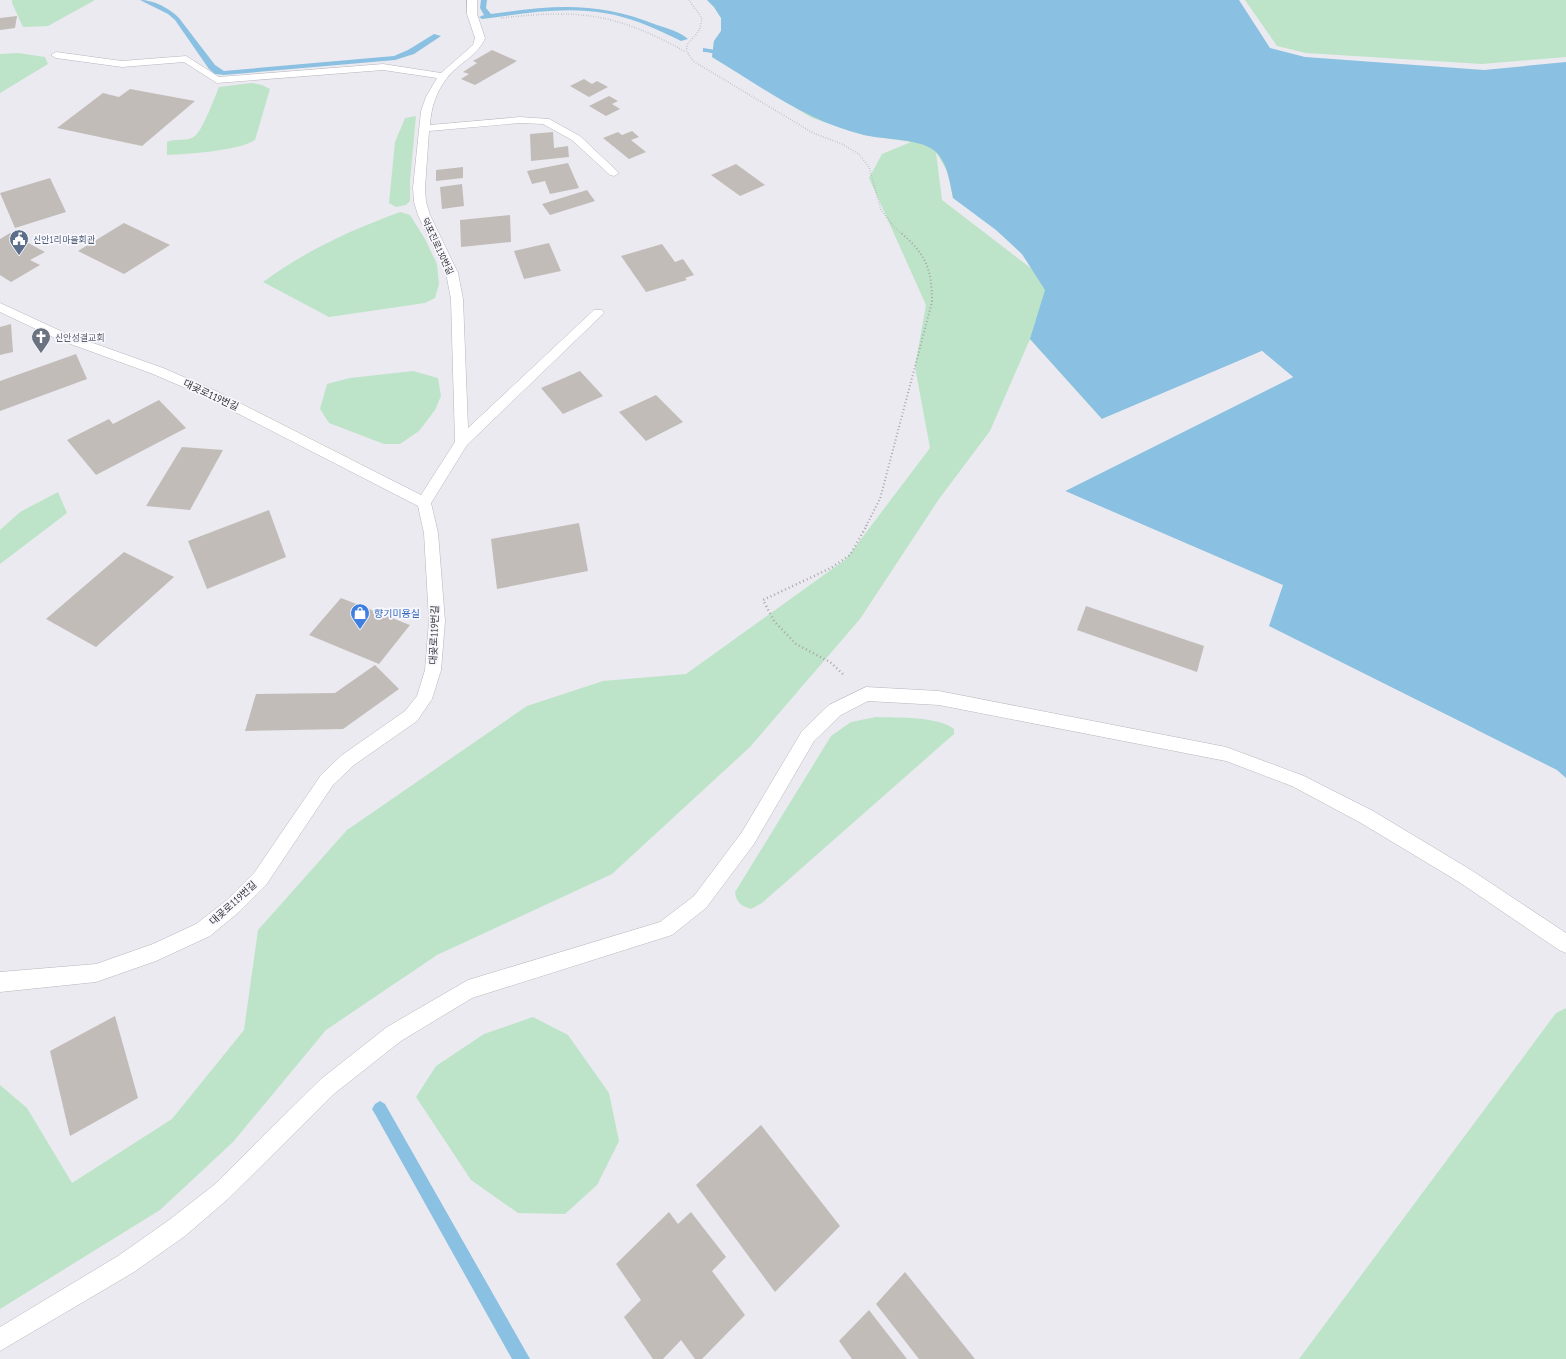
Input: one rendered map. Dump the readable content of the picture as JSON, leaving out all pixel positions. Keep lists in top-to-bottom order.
{
  "streets": {
    "lane": ["덕포진로130번길", "대곶로119번길"]
  },
  "places": {
    "public building": ["신안1리마을회관"],
    "church": ["신안성결교회"],
    "shop": ["향기미용실"]
  }
}
